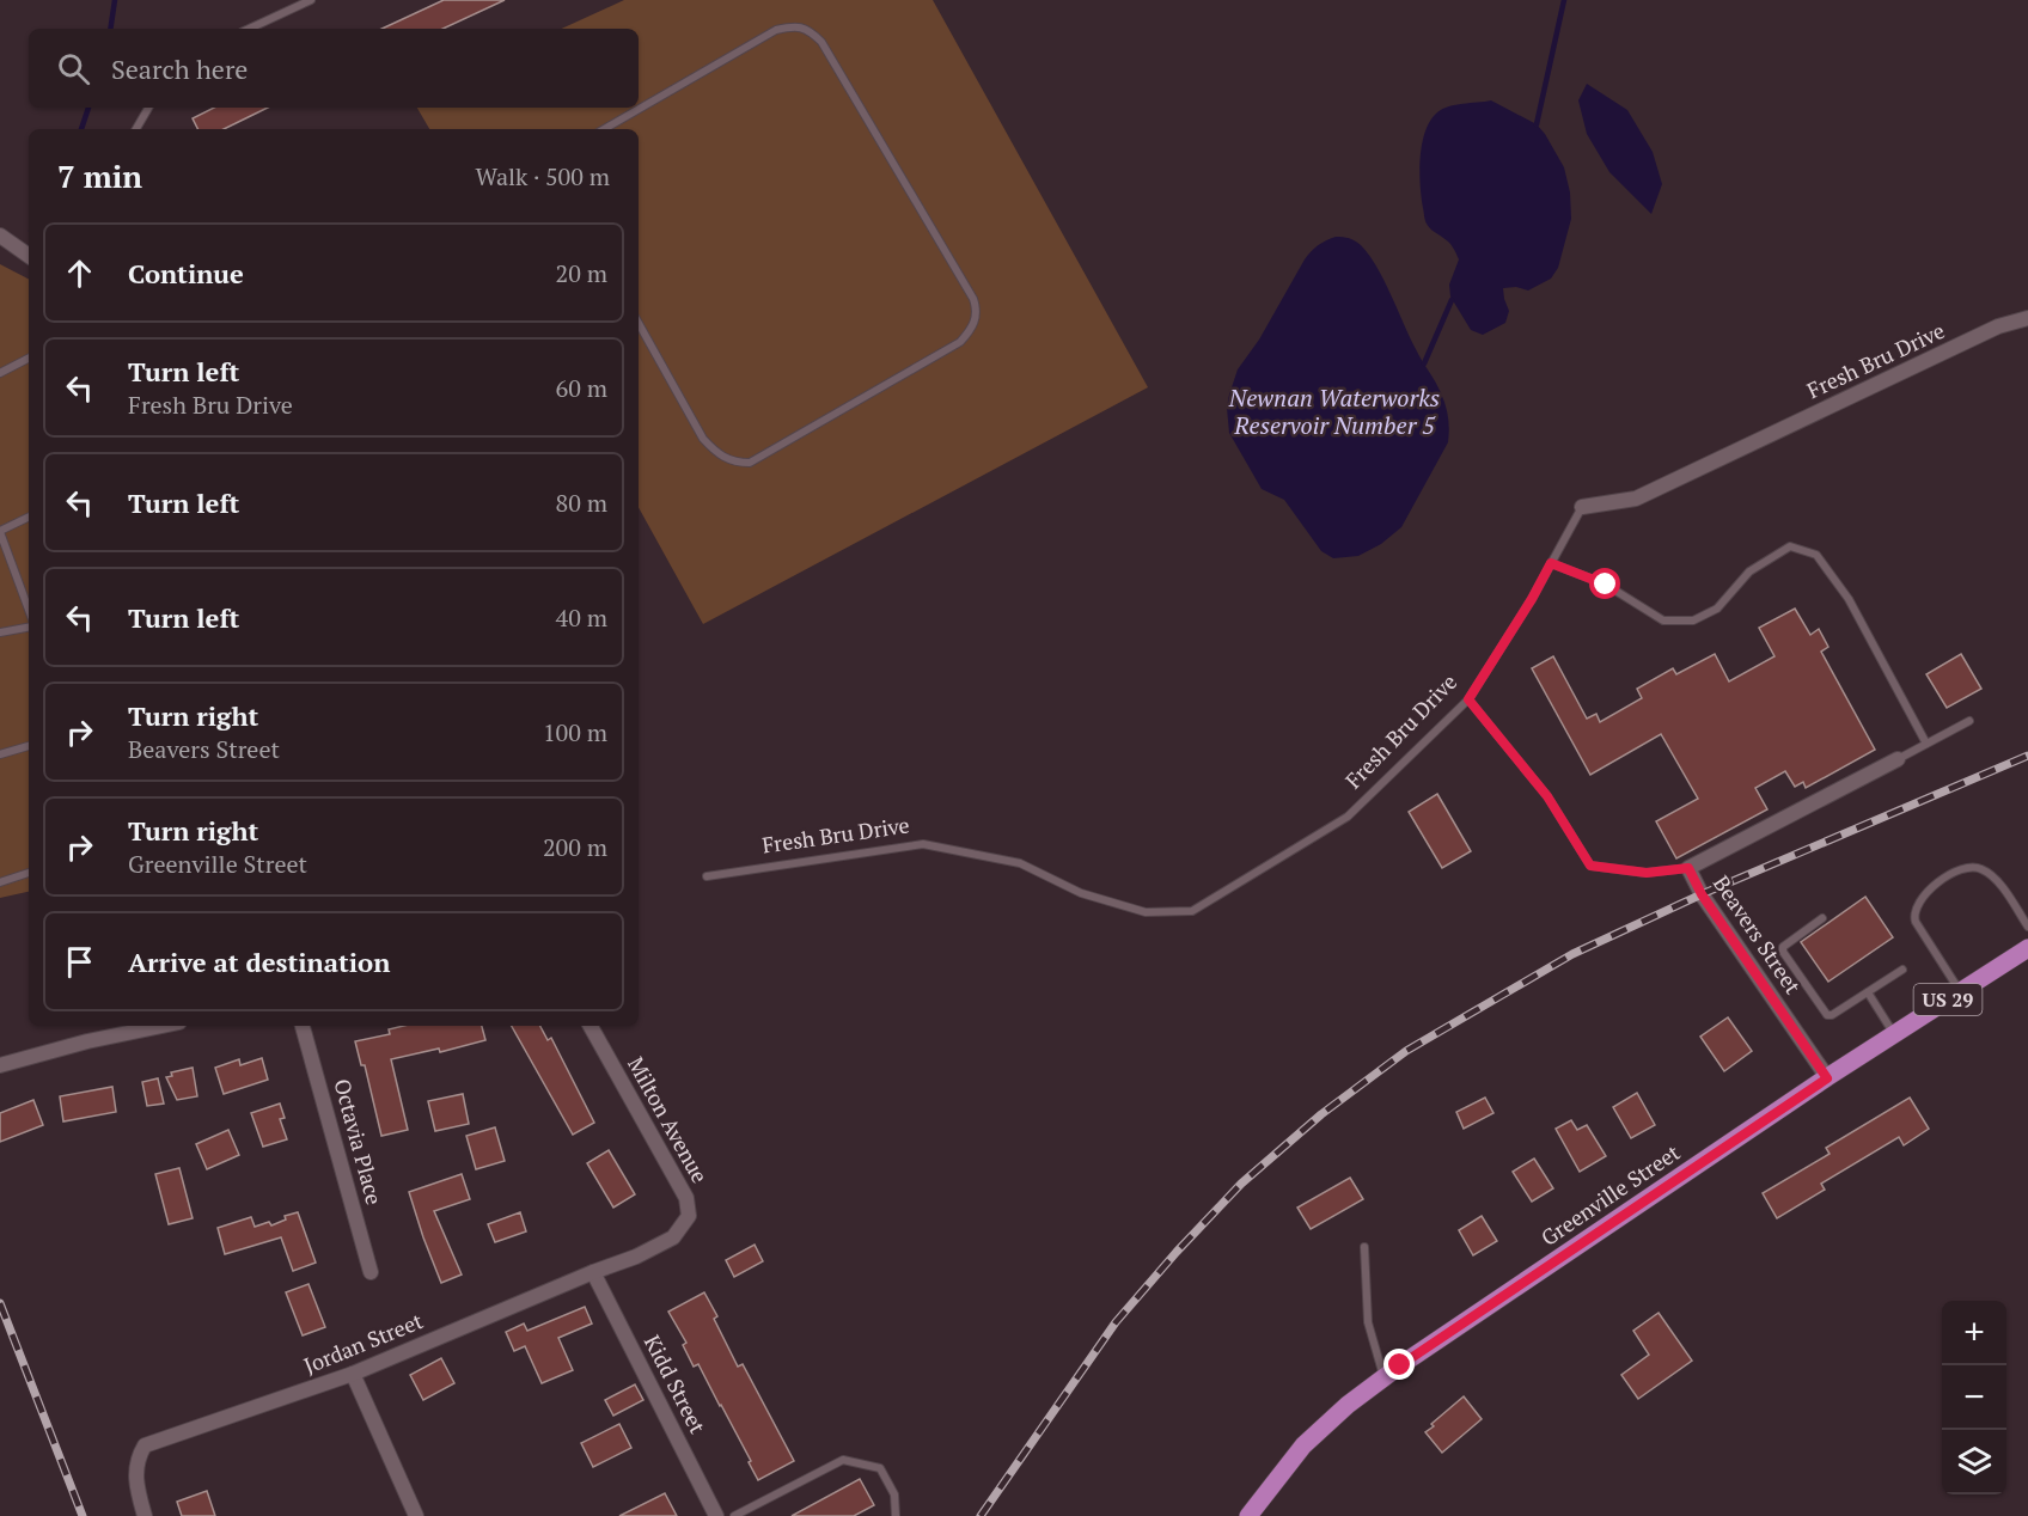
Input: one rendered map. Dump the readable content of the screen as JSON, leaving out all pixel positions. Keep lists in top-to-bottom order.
{
  "streets": {
    "main road": ["US 29", "Greenville Street"],
    "street": [
      "Fresh Bru Drive",
      "Beavers Street",
      "Milton Avenue",
      "Octavia Place",
      "Jordan Street",
      "Kidd Street"
    ]
  },
  "crossings": [
    ["Beavers Street", "Greenville Street"],
    ["Milton Avenue", "Jordan Street"],
    ["Milton Avenue", "Kidd Street"],
    ["Jordan Street", "Kidd Street"]
  ],
  "water": ["Newnan Waterworks Reservoir Number 5"],
  "page": {
    "search": "Search here",
    "heading": ["7 min", "Walk · 500 m"],
    "list": [
      ["Continue", "20 m"],
      ["Turn left", "Fresh Bru Drive", "60 m"],
      ["Turn left", "80 m"],
      ["Turn left", "40 m"],
      ["Turn right", "Beavers Street", "100 m"],
      ["Turn right", "Greenville Street", "200 m"],
      "Arrive at destination"
    ],
    "map_buttons": ["+", "−"]
  }
}
